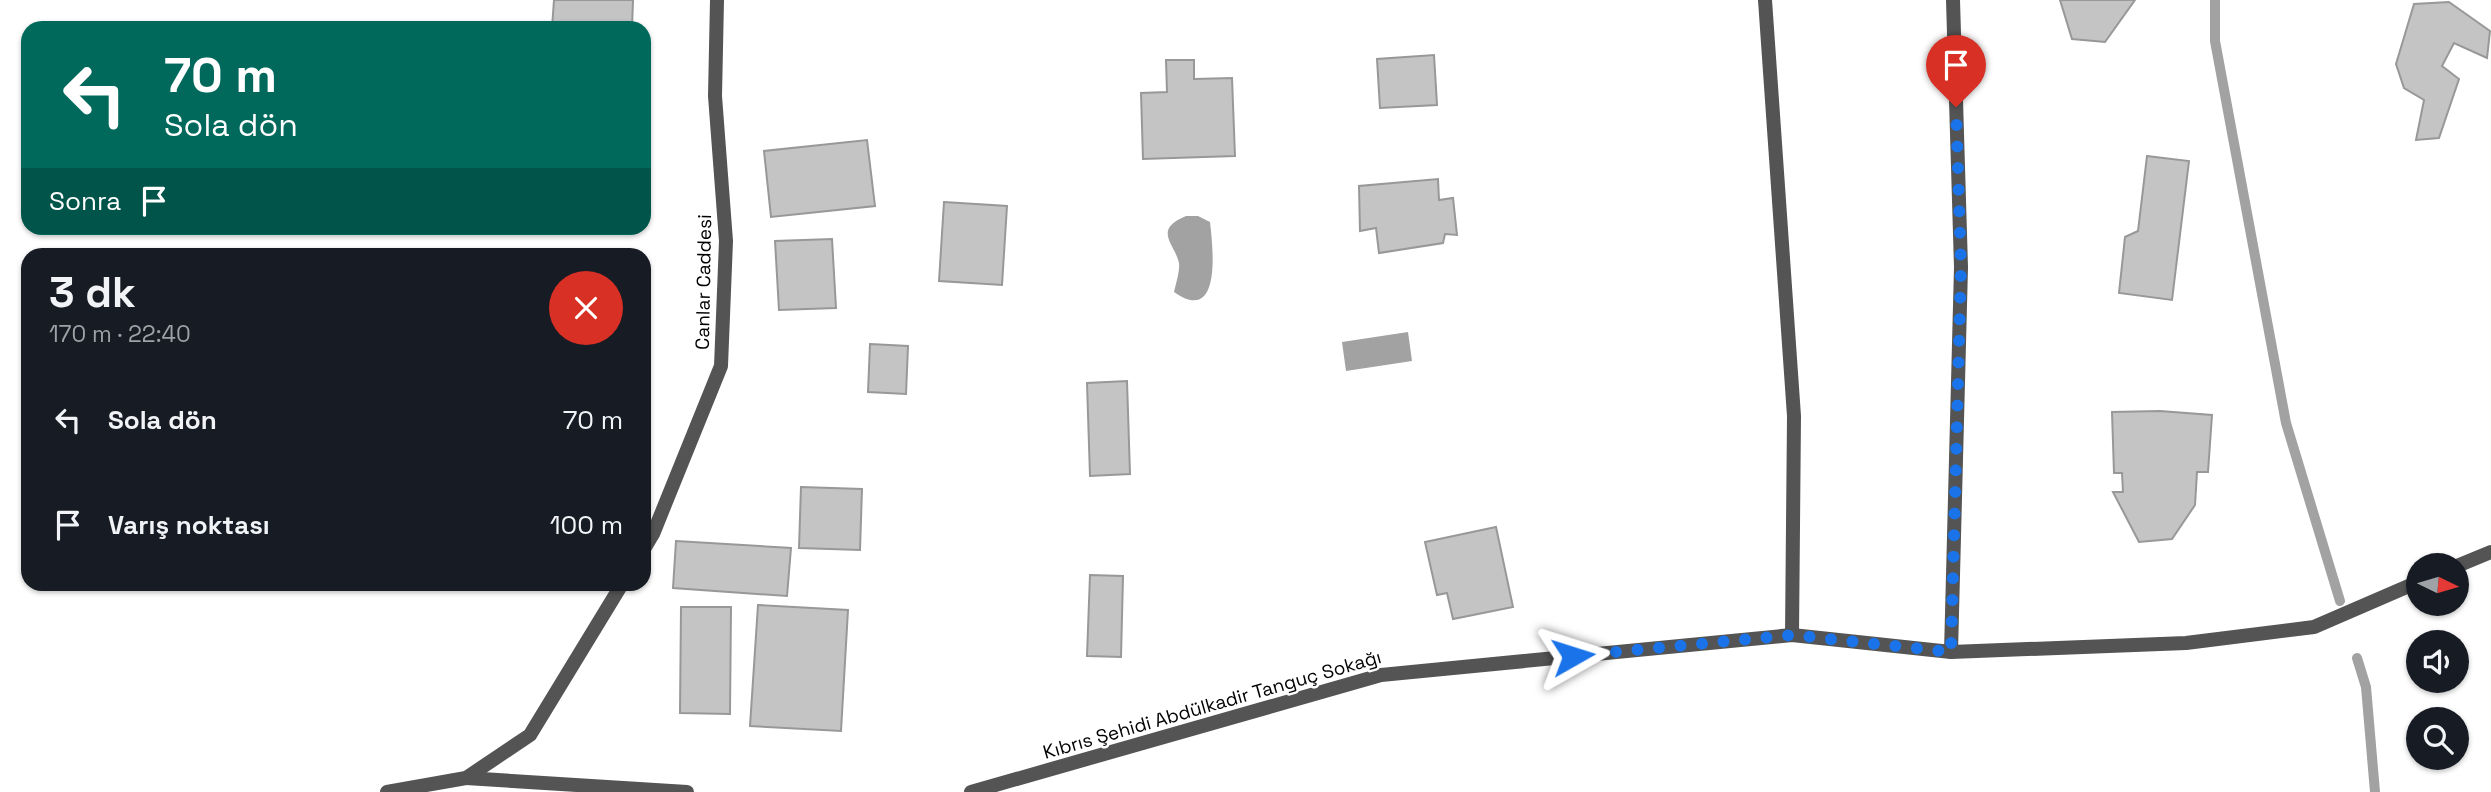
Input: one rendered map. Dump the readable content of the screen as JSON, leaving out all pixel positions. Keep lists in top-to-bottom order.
{
  "streets": {
    "street": ["Canlar Caddesi", "Kıbrıs Şehidi Abdülkadir Tanguç Sokağı"]
  },
  "north": "right",
  "page": {
    "turn": ["70 m", "Sola dön"],
    "then": "Sonra",
    "heading": ["3 dk", "170 m · 22:40"],
    "list": [
      {
        "name": "Sola dön",
        "value": "70 m"
      },
      {
        "name": "Varış noktası",
        "value": "100 m"
      }
    ]
  }
}
